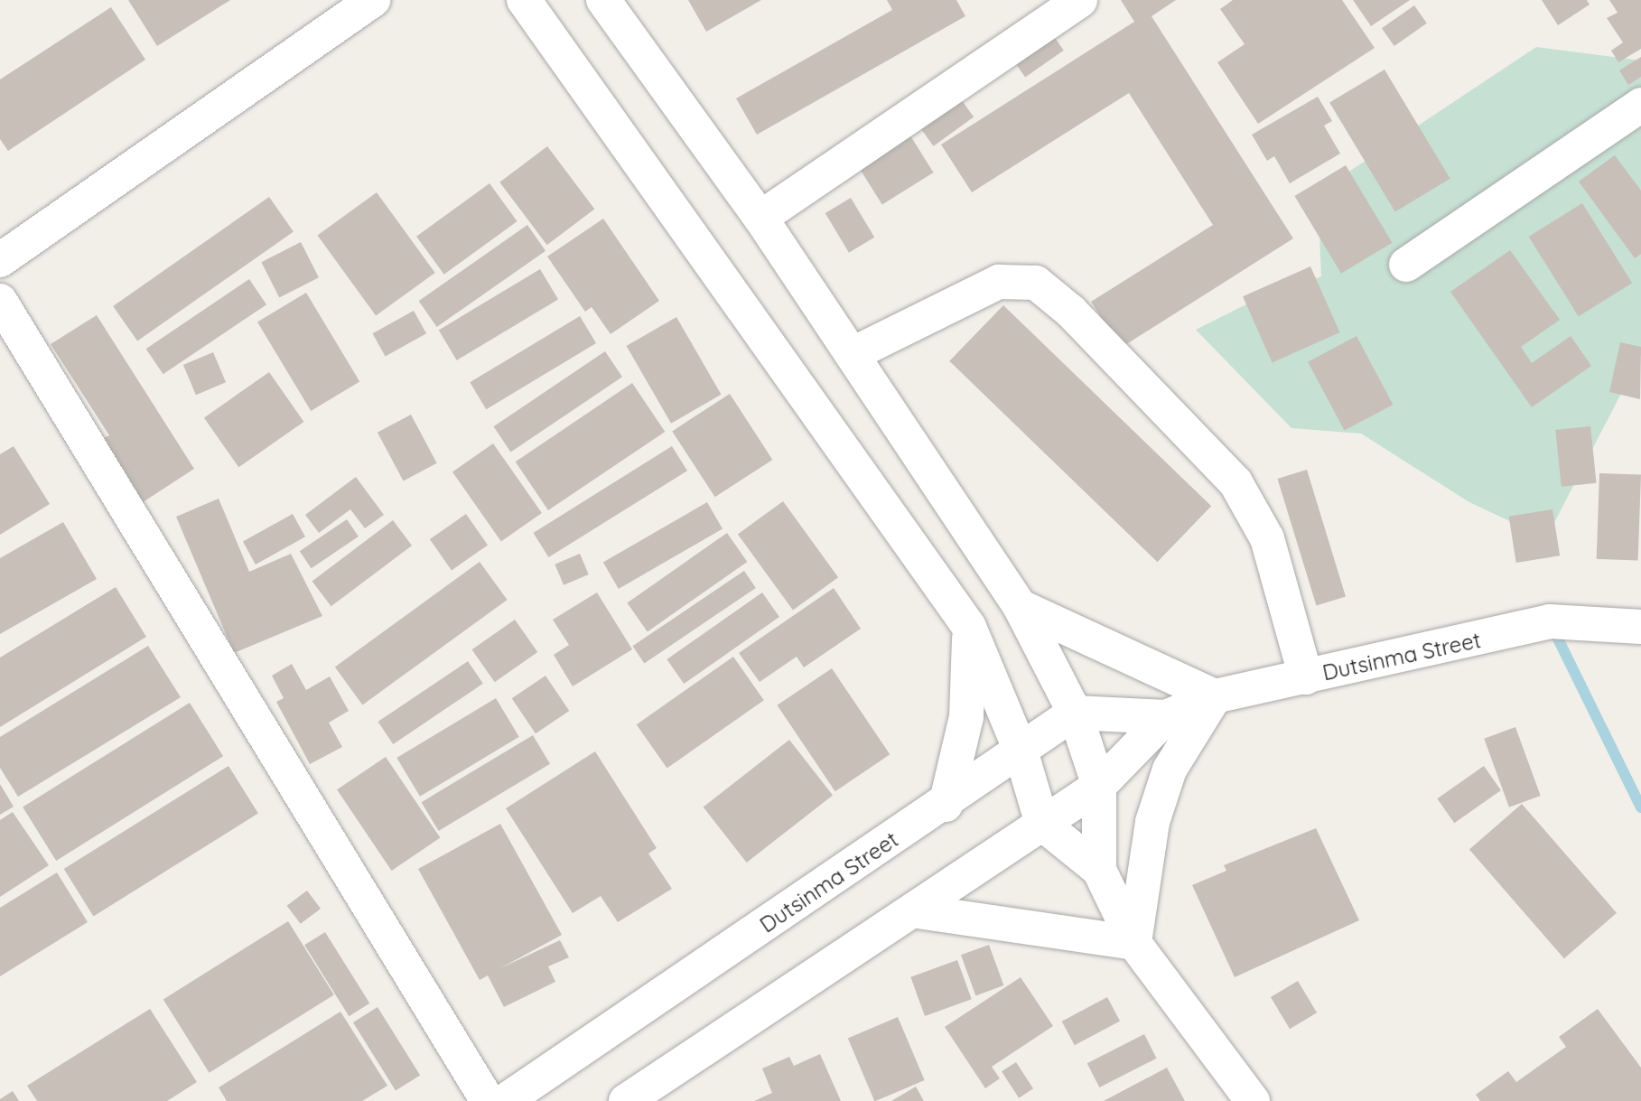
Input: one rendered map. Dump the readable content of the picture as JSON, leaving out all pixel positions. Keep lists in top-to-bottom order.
{
  "streets": {
    "street": ["Dutsinma Street"]
  }
}
